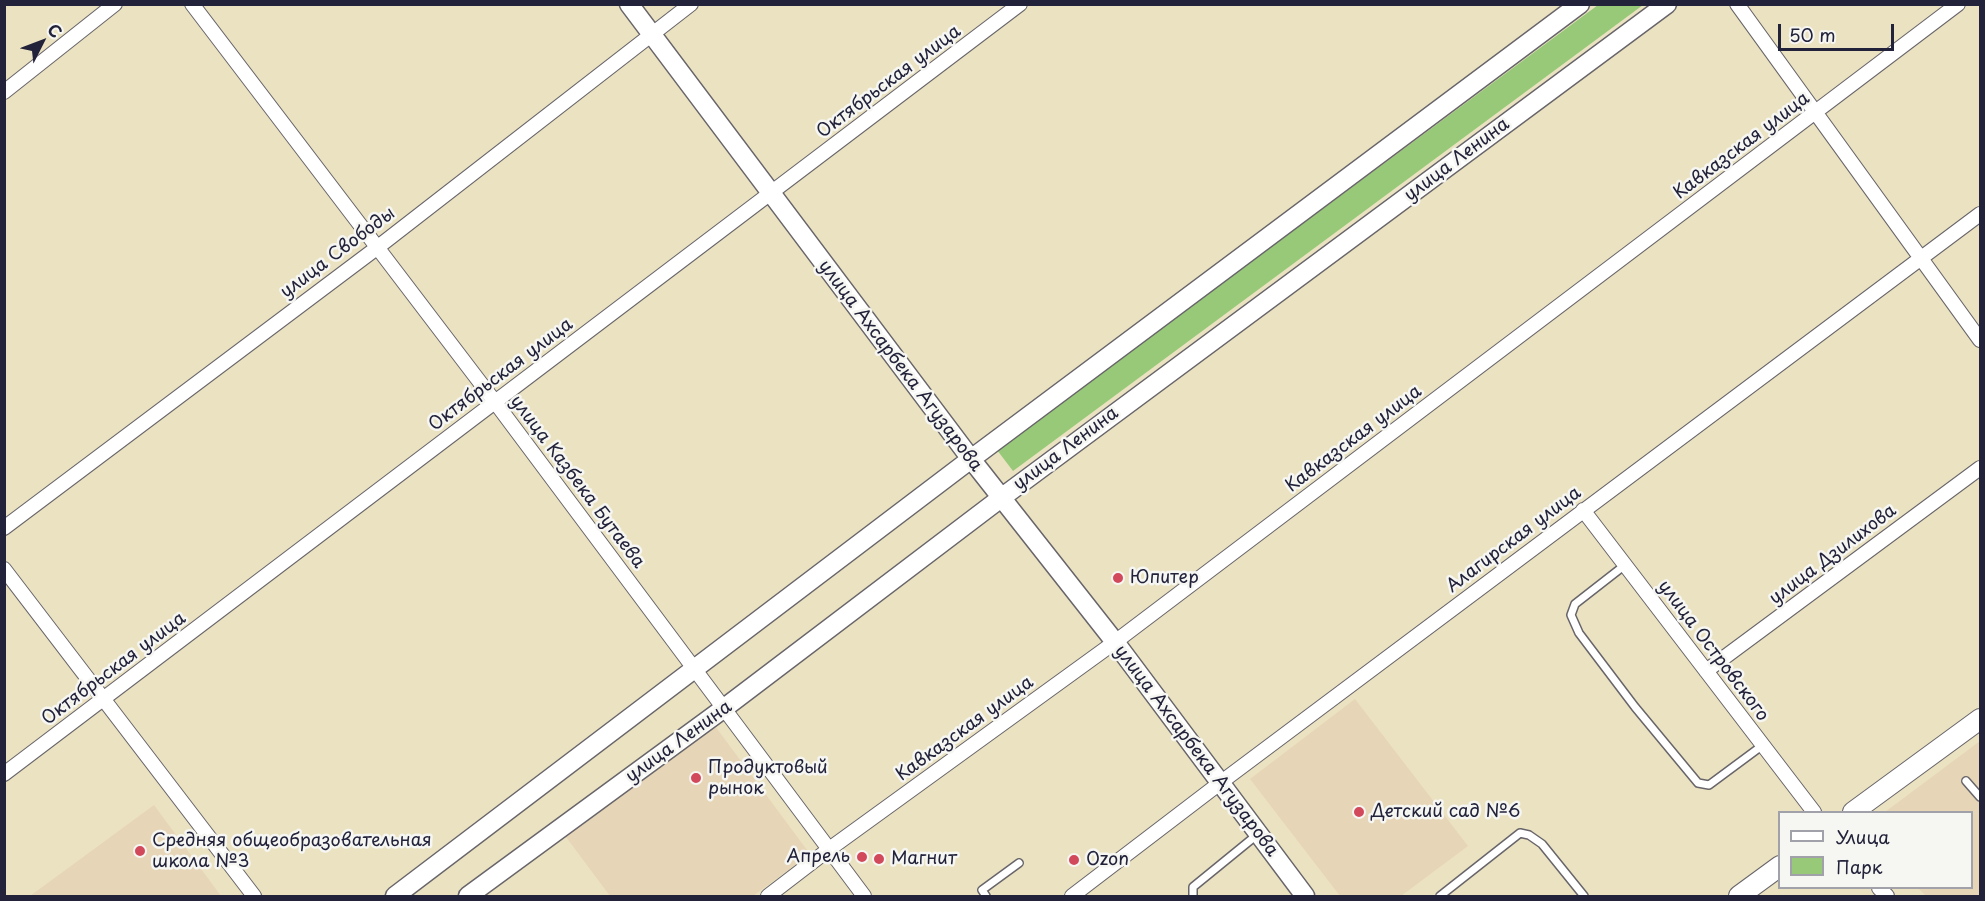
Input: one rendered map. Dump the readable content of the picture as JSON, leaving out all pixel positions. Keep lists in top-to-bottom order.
{
  "streets": {
    "street": [
      "Октябрьская улица",
      "Кавказская улица",
      "улица Ленина",
      "улица Свободы",
      "улица Ахсарбека Агузарова",
      "улица Казбека Бутаева",
      "Алагирская улица",
      "улица Дзилихова",
      "улица Островского"
    ]
  },
  "crossings": [
    ["Октябрьская улица", "улица Ахсарбека Агузарова"],
    ["Октябрьская улица", "улица Казбека Бутаева"],
    ["Кавказская улица", "улица Ахсарбека Агузарова"],
    ["Кавказская улица", "улица Казбека Бутаева"],
    ["улица Ленина", "улица Ахсарбека Агузарова"],
    ["улица Ленина", "улица Казбека Бутаева"],
    ["улица Свободы", "улица Ахсарбека Агузарова"],
    ["улица Свободы", "улица Казбека Бутаева"],
    ["улица Ахсарбека Агузарова", "Алагирская улица"],
    ["Алагирская улица", "улица Островского"],
    ["улица Дзилихова", "улица Островского"]
  ],
  "places": [
    "Юпитер",
    "Продуктовый рынок",
    "Детский сад №6",
    "Средняя общеобразовательная школа №3",
    "Апрель",
    "Магнит",
    "Ozon"
  ],
  "legend": ["Улица", "Парк"],
  "scale_bar": "50 m",
  "north": "top right"
}
